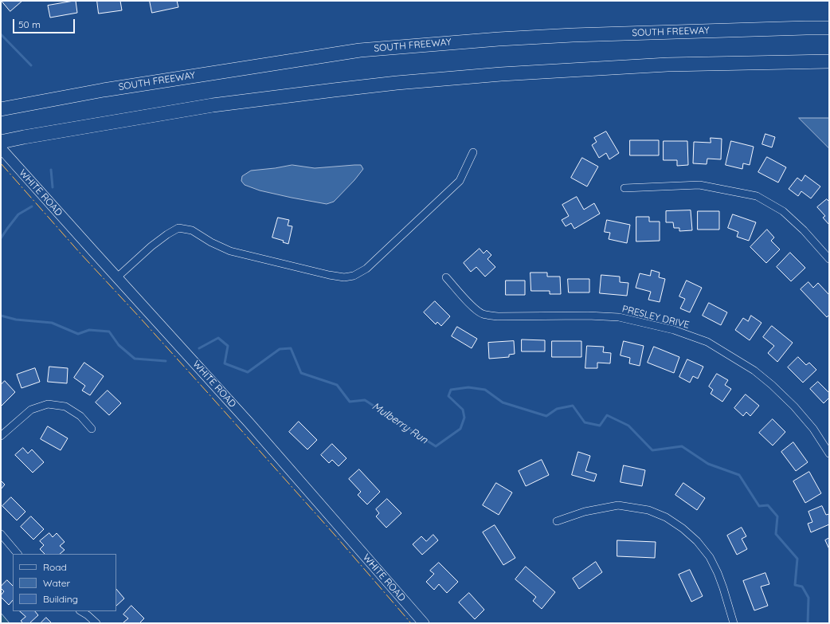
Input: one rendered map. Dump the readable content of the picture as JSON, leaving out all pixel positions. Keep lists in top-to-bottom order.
{
  "streets": {
    "highway": ["SOUTH FREEWAY"],
    "street": ["WHITE ROAD", "PRESLEY DRIVE"]
  },
  "water": ["Mulberry Run"],
  "legend": ["Road", "Water", "Building"],
  "scale_bar": "50 m"
}
